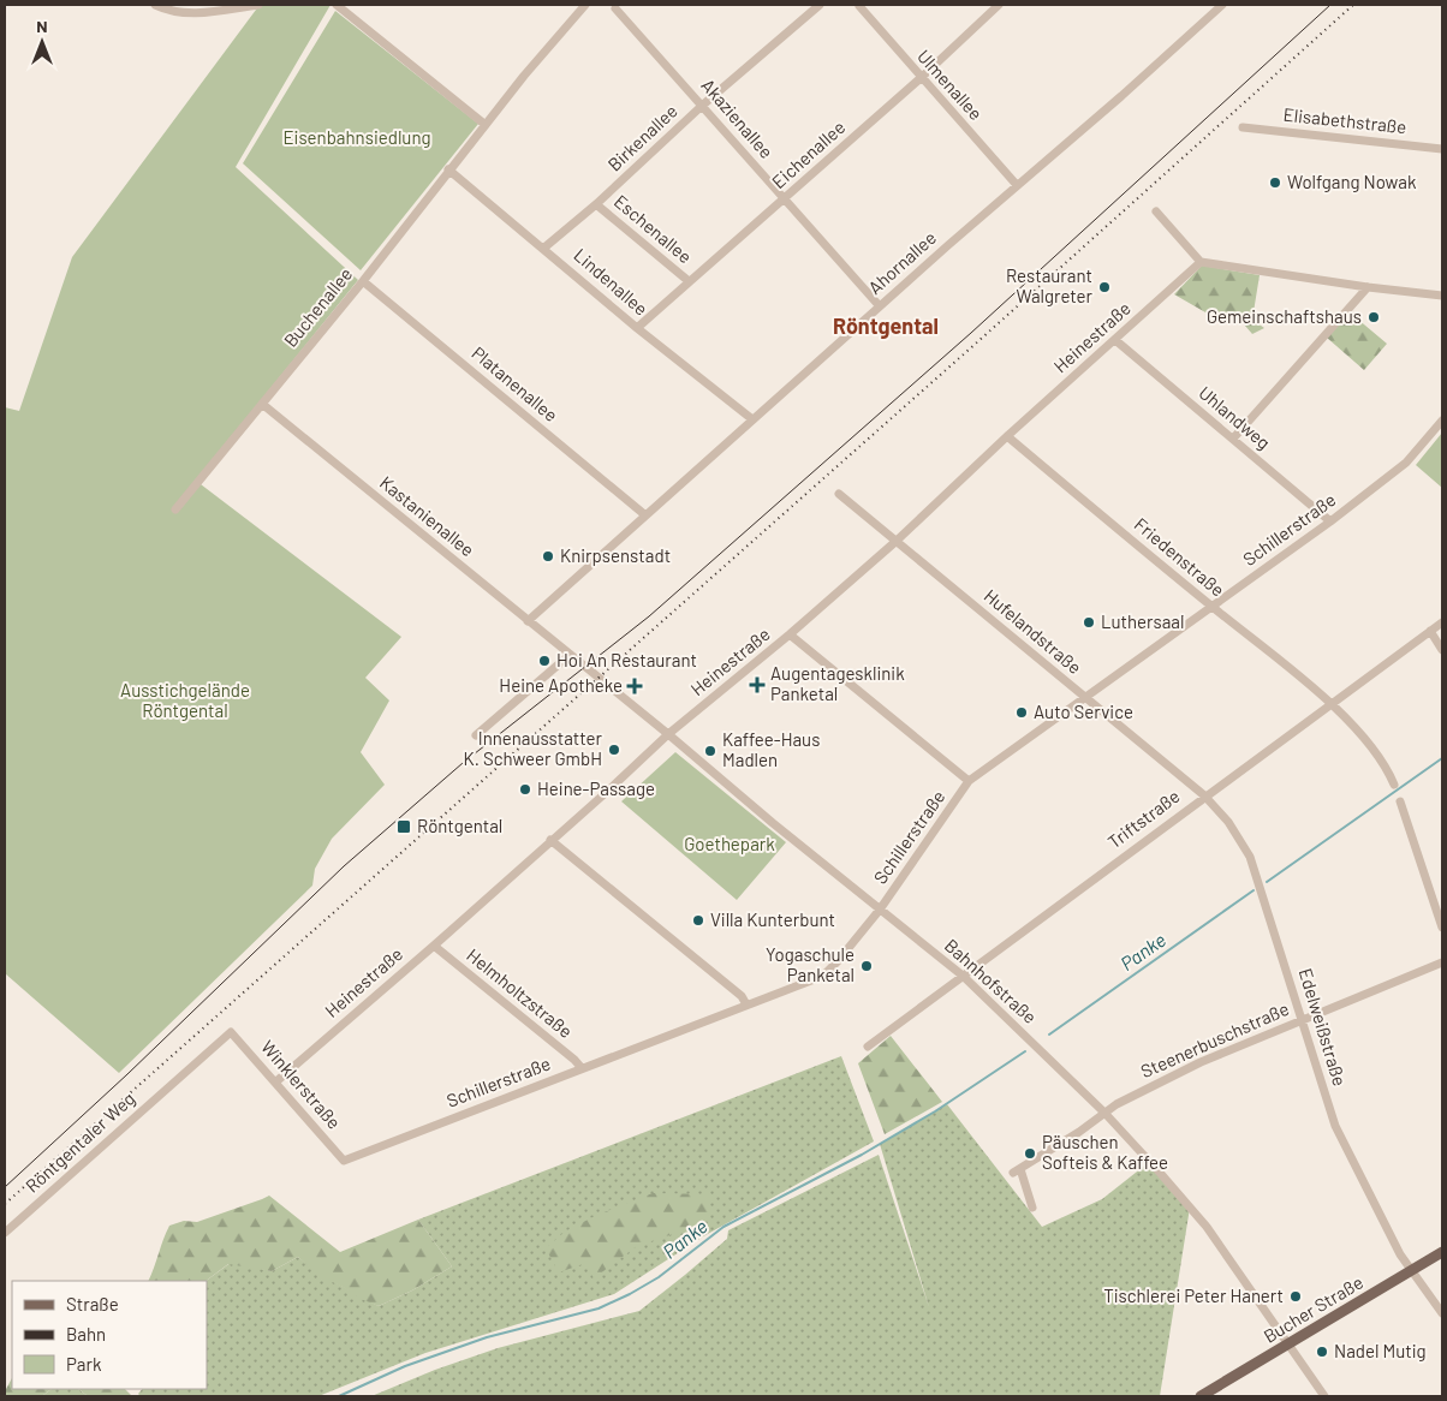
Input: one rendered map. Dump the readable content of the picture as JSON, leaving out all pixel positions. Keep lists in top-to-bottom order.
{
  "streets": {
    "main road": ["Bucher Straße"],
    "street": [
      "Ulmenallee",
      "Akazienallee",
      "Elisabethstraße",
      "Birkenallee",
      "Eichenallee",
      "Eschenallee",
      "Ahornallee",
      "Lindenallee",
      "Buchenallee",
      "Heinestraße",
      "Platanenallee",
      "Uhlandweg",
      "Kastanienallee",
      "Schillerstraße",
      "Friedenstraße",
      "Hufelandstraße",
      "Triftstraße",
      "Bahnhofstraße",
      "Helmholtzstraße",
      "Edelweißstraße",
      "Steenerbuschstraße",
      "Winklerstraße",
      "Röntgentaler Weg"
    ]
  },
  "crossings": [
    ["Ulmenallee", "Eichenallee"],
    ["Ulmenallee", "Ahornallee"],
    ["Akazienallee", "Birkenallee"],
    ["Akazienallee", "Eichenallee"],
    ["Akazienallee", "Ahornallee"],
    ["Birkenallee", "Eschenallee"],
    ["Birkenallee", "Lindenallee"],
    ["Eichenallee", "Eschenallee"],
    ["Eichenallee", "Lindenallee"],
    ["Ahornallee", "Lindenallee"],
    ["Ahornallee", "Platanenallee"],
    ["Ahornallee", "Kastanienallee"],
    ["Lindenallee", "Buchenallee"],
    ["Buchenallee", "Platanenallee"],
    ["Buchenallee", "Kastanienallee"],
    ["Heinestraße", "Uhlandweg"],
    ["Heinestraße", "Friedenstraße"],
    ["Heinestraße", "Hufelandstraße"],
    ["Heinestraße", "Bahnhofstraße"],
    ["Heinestraße", "Helmholtzstraße"],
    ["Heinestraße", "Winklerstraße"],
    ["Uhlandweg", "Schillerstraße"],
    ["Kastanienallee", "Bahnhofstraße"],
    ["Schillerstraße", "Friedenstraße"],
    ["Schillerstraße", "Hufelandstraße"],
    ["Schillerstraße", "Bahnhofstraße"],
    ["Schillerstraße", "Helmholtzstraße"],
    ["Schillerstraße", "Winklerstraße"],
    ["Friedenstraße", "Triftstraße"],
    ["Hufelandstraße", "Triftstraße"],
    ["Hufelandstraße", "Edelweißstraße"],
    ["Triftstraße", "Bahnhofstraße"],
    ["Triftstraße", "Edelweißstraße"],
    ["Bahnhofstraße", "Steenerbuschstraße"],
    ["Bahnhofstraße", "Bucher Straße"],
    ["Edelweißstraße", "Steenerbuschstraße"],
    ["Edelweißstraße", "Bucher Straße"],
    ["Winklerstraße", "Röntgentaler Weg"]
  ],
  "districts": ["Röntgental"],
  "water": ["Panke"],
  "parks": ["Eisenbahnsiedlung", "Ausstichgelände Röntgental", "Goethepark"],
  "places": {
    "other": [
      "Wolfgang Nowak",
      "Restaurant Walgreter",
      "Gemeinschaftshaus",
      "Knirpsenstadt",
      "Luthersaal",
      "Hoi An Restaurant",
      "Auto Service",
      "Innenausstatter K. Schweer GmbH",
      "Kaffee-Haus Madlen",
      "Heine-Passage",
      "Villa Kunterbunt",
      "Yogaschule Panketal",
      "Päuschen Softeis & Kaffee",
      "Tischlerei Peter Hanert",
      "Nadel Mutig"
    ],
    "health": ["Augentagesklinik Panketal", "Heine Apotheke"],
    "transit": ["Röntgental"]
  },
  "legend": ["Straße", "Bahn", "Park"],
  "north": "top"
}
